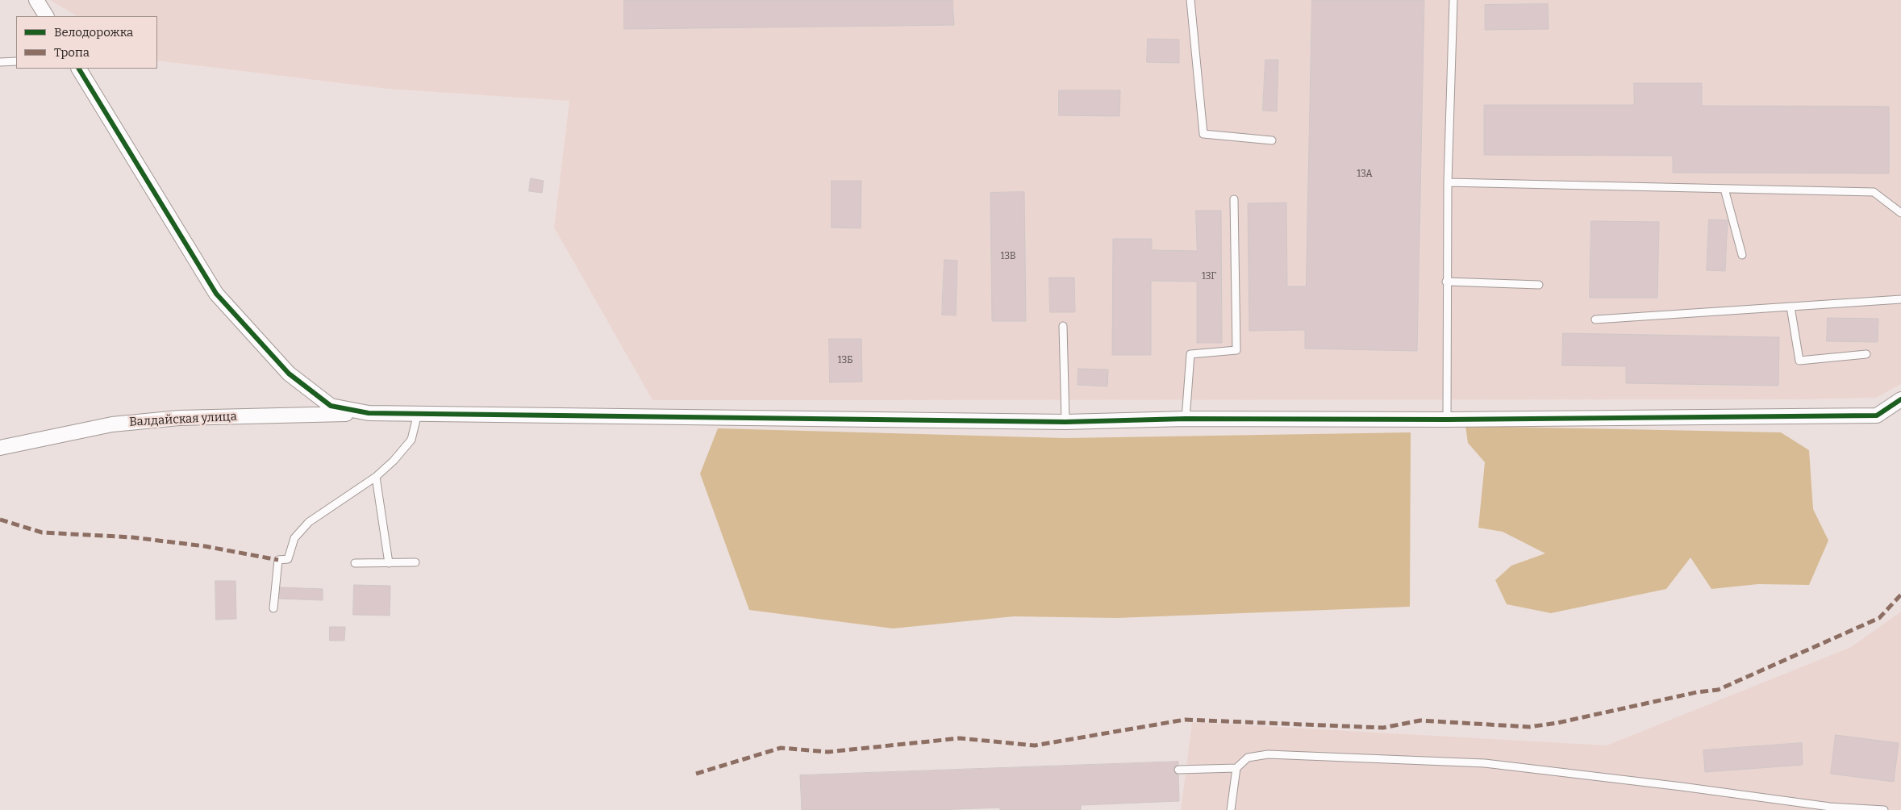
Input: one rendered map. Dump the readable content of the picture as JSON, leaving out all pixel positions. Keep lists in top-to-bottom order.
{
  "streets": {
    "street": ["Валдайская улица"]
  },
  "house_numbers": [
    "13А",
    "13В",
    "13Г",
    "13Б"
  ],
  "legend": ["Велодорожка", "Тропа"]
}
